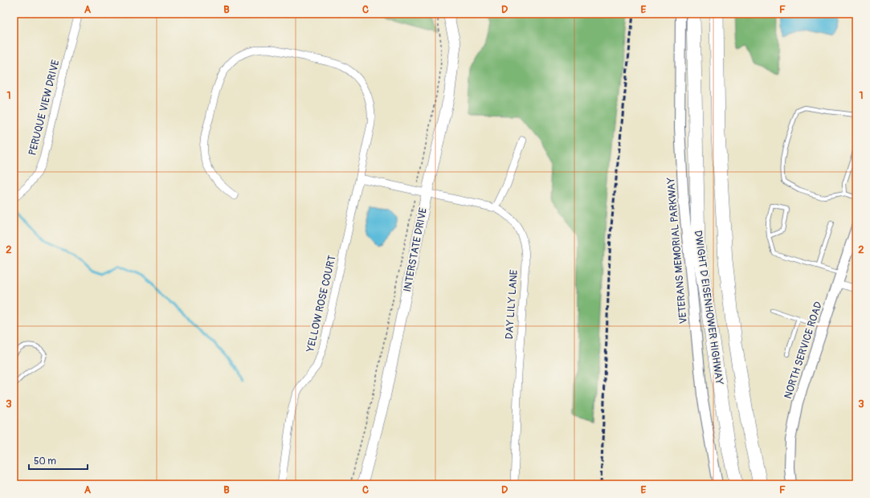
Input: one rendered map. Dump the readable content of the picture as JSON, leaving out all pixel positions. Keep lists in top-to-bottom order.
{
  "streets": {
    "highway": ["DWIGHT D EISENHOWER HIGHWAY"],
    "main road": ["INTERSTATE DRIVE"],
    "street": [
      "PERUQUE VIEW DRIVE",
      "VETERANS MEMORIAL PARKWAY",
      "YELLOW ROSE COURT",
      "DAY LILY LANE",
      "NORTH SERVICE ROAD"
    ]
  },
  "crossings": [
    ["INTERSTATE DRIVE", "DAY LILY LANE"],
    ["YELLOW ROSE COURT", "DAY LILY LANE"]
  ],
  "scale_bar": "50 m",
  "grid": {
    "columns": [
      "A",
      "B",
      "C",
      "D",
      "E",
      "F"
    ],
    "rows": ["1", "2", "3"]
  }
}
